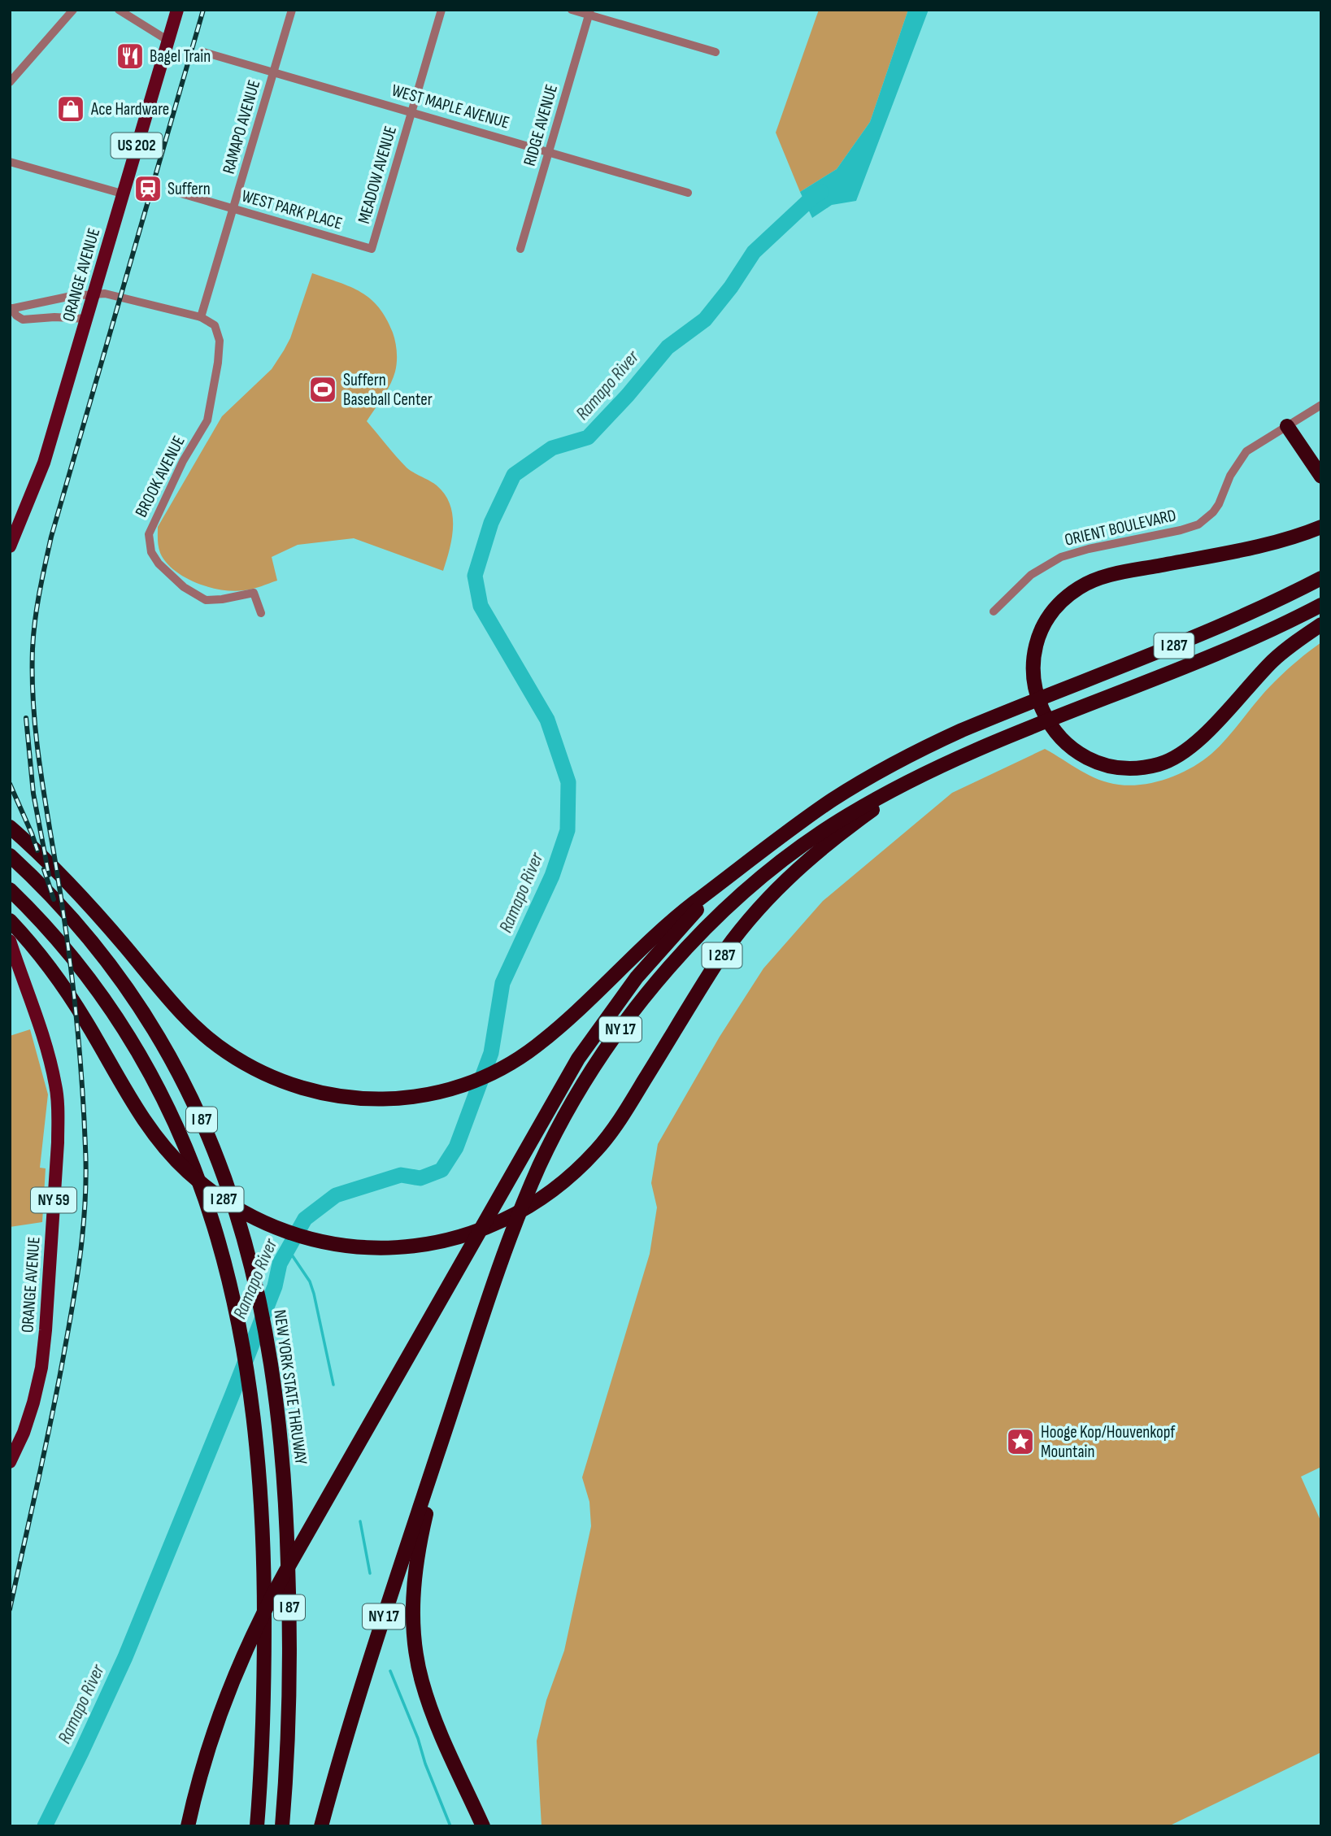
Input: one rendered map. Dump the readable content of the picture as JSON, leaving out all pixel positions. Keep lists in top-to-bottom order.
{
  "streets": {
    "highway": [
      "I 287",
      "NY 17",
      "I 87",
      "NEW YORK STATE THRUWAY"
    ],
    "main road": ["US 202", "ORANGE AVENUE", "NY 59"],
    "street": [
      "WEST MAPLE AVENUE",
      "RIDGE AVENUE",
      "RAMAPO AVENUE",
      "MEADOW AVENUE",
      "WEST PARK PLACE",
      "BROOK AVENUE",
      "ORIENT BOULEVARD"
    ]
  },
  "crossings": [
    ["WEST MAPLE AVENUE", "RIDGE AVENUE"],
    ["WEST MAPLE AVENUE", "RAMAPO AVENUE"],
    ["WEST MAPLE AVENUE", "MEADOW AVENUE"],
    ["RAMAPO AVENUE", "WEST PARK PLACE"],
    ["RAMAPO AVENUE", "BROOK AVENUE"],
    ["MEADOW AVENUE", "WEST PARK PLACE"],
    ["I 287", "NY 17"]
  ],
  "water": ["Ramapo River"],
  "places": {
    "restaurant": ["Bagel Train"],
    "shop": ["Ace Hardware"],
    "station": ["Suffern"],
    "sports": ["Suffern Baseball Center"],
    "place": ["Hooge Kop/Houvenkopf Mountain"]
  }
}
